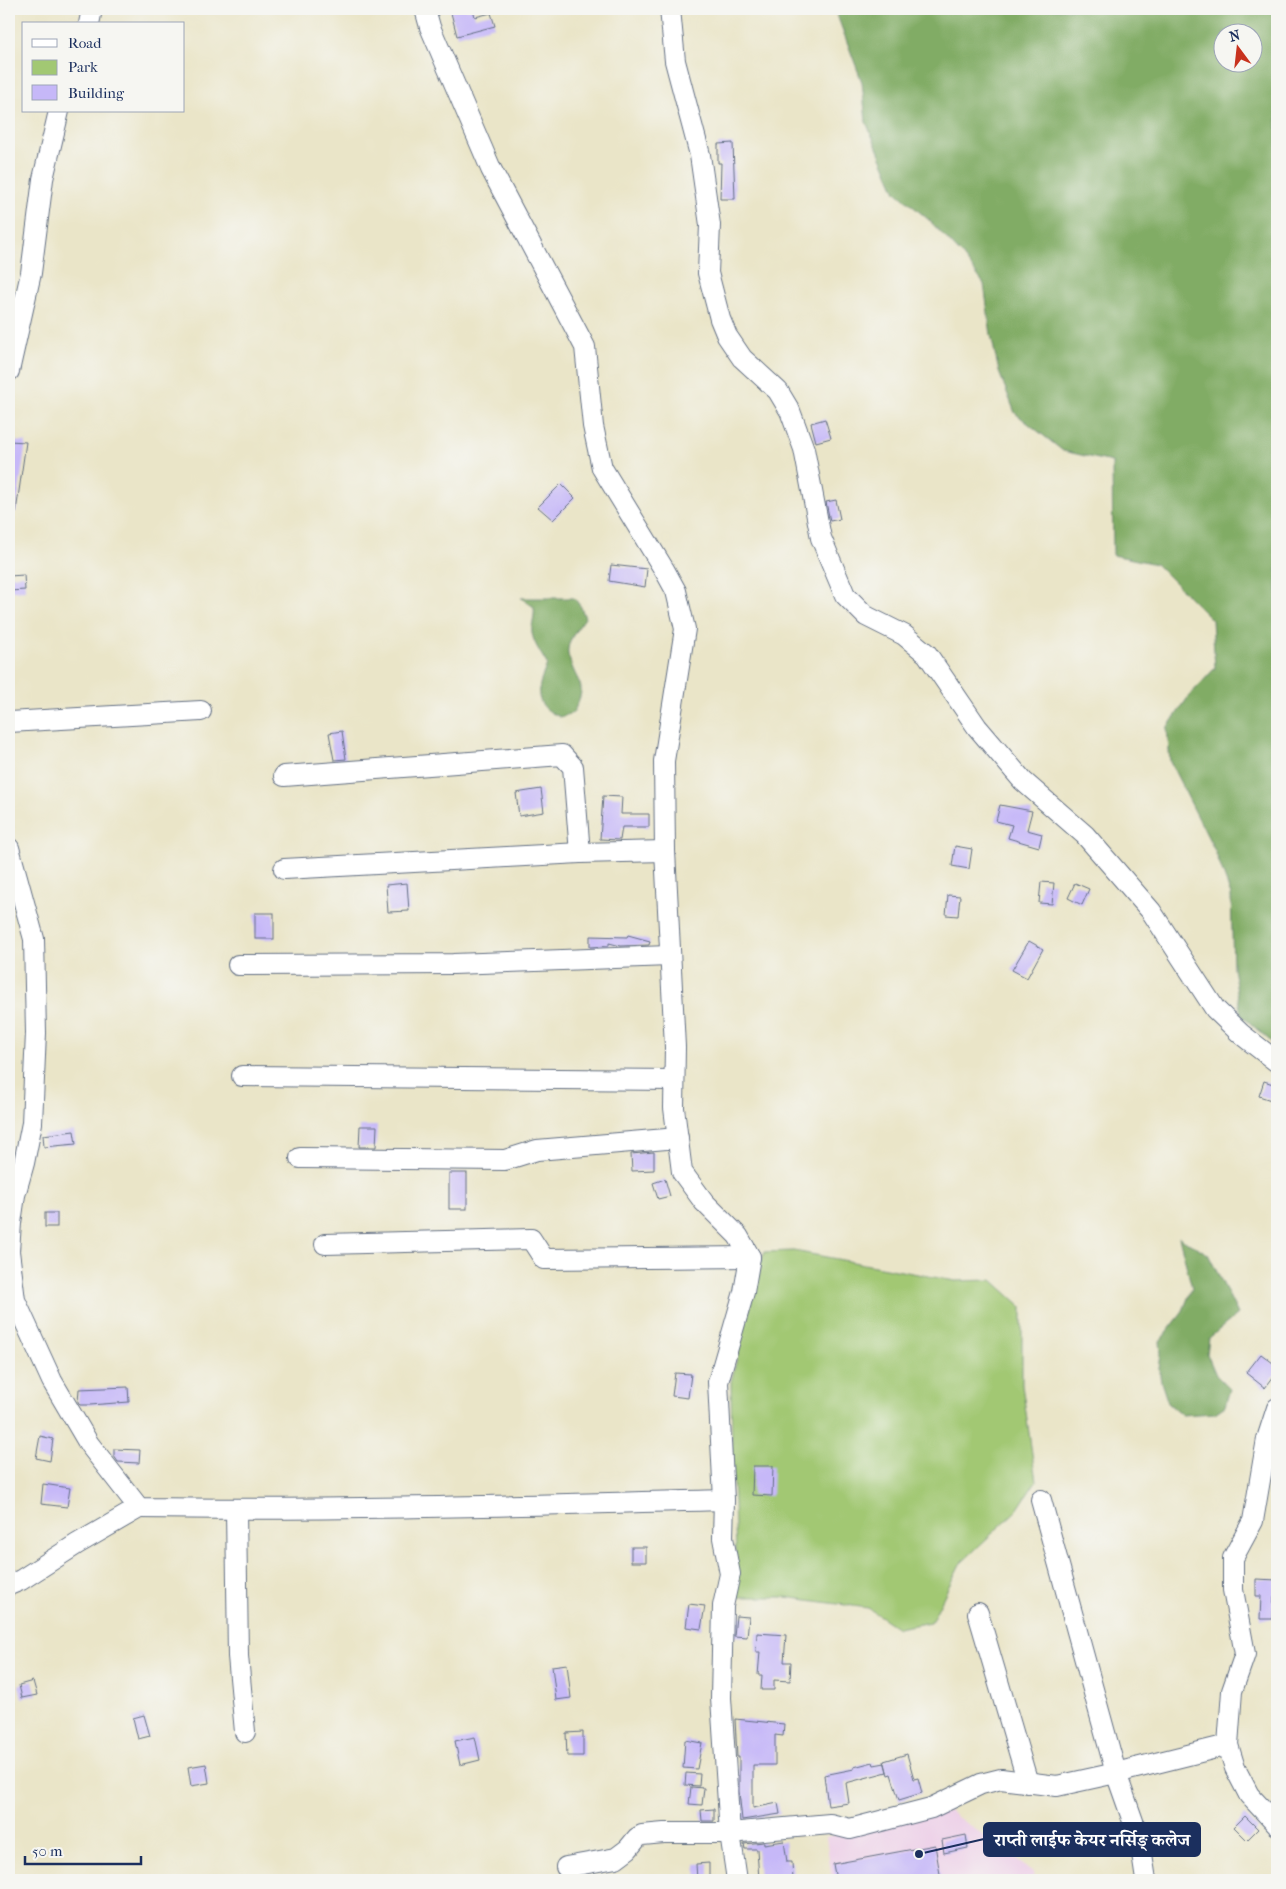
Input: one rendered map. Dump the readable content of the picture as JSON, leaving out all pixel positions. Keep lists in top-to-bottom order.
{
  "places": ["राप्ती लाईफ केयर नर्सिङ् कलेज"],
  "legend": ["Road", "Park", "Building"],
  "scale_bar": "50 m",
  "north": "top"
}
